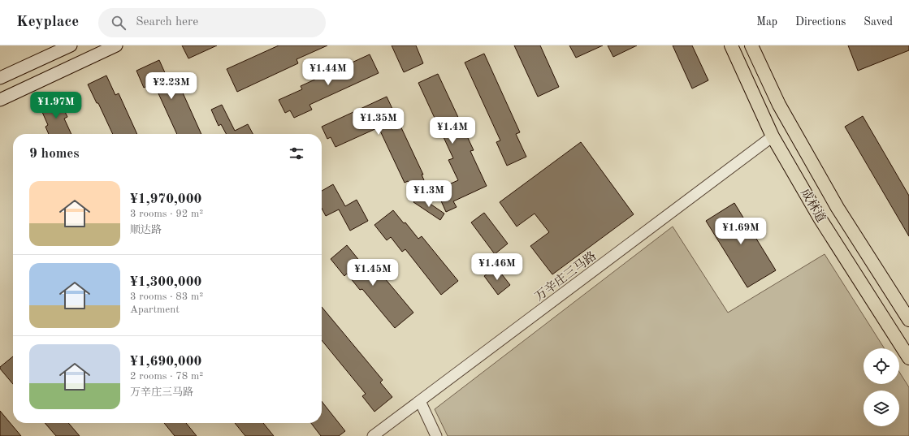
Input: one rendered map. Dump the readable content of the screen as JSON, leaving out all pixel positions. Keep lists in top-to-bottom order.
{
  "streets": {
    "main road": ["成林道"],
    "street": ["万辛庄三马路"]
  },
  "crossings": [
    ["成林道", "万辛庄三马路"]
  ],
  "page": {
    "header": "Keyplace",
    "search": "Search here",
    "nav": ["Map", "Directions", "Saved"],
    "price": [
      "¥1.44M",
      "¥2.23M",
      "¥1.97M",
      "¥1.35M",
      "¥1.4M",
      "¥1.3M",
      "¥1.69M",
      "¥1.46M",
      "¥1.45M"
    ],
    "heading": "9 homes",
    "list": [
      {
        "name": "¥1,970,000",
        "note": "3 rooms · 92 m² · 顺达路"
      },
      {
        "name": "¥1,300,000",
        "note": "3 rooms · 83 m² · Apartment"
      },
      {
        "name": "¥1,690,000",
        "note": "2 rooms · 78 m² · 万辛庄三马路"
      }
    ]
  }
}
